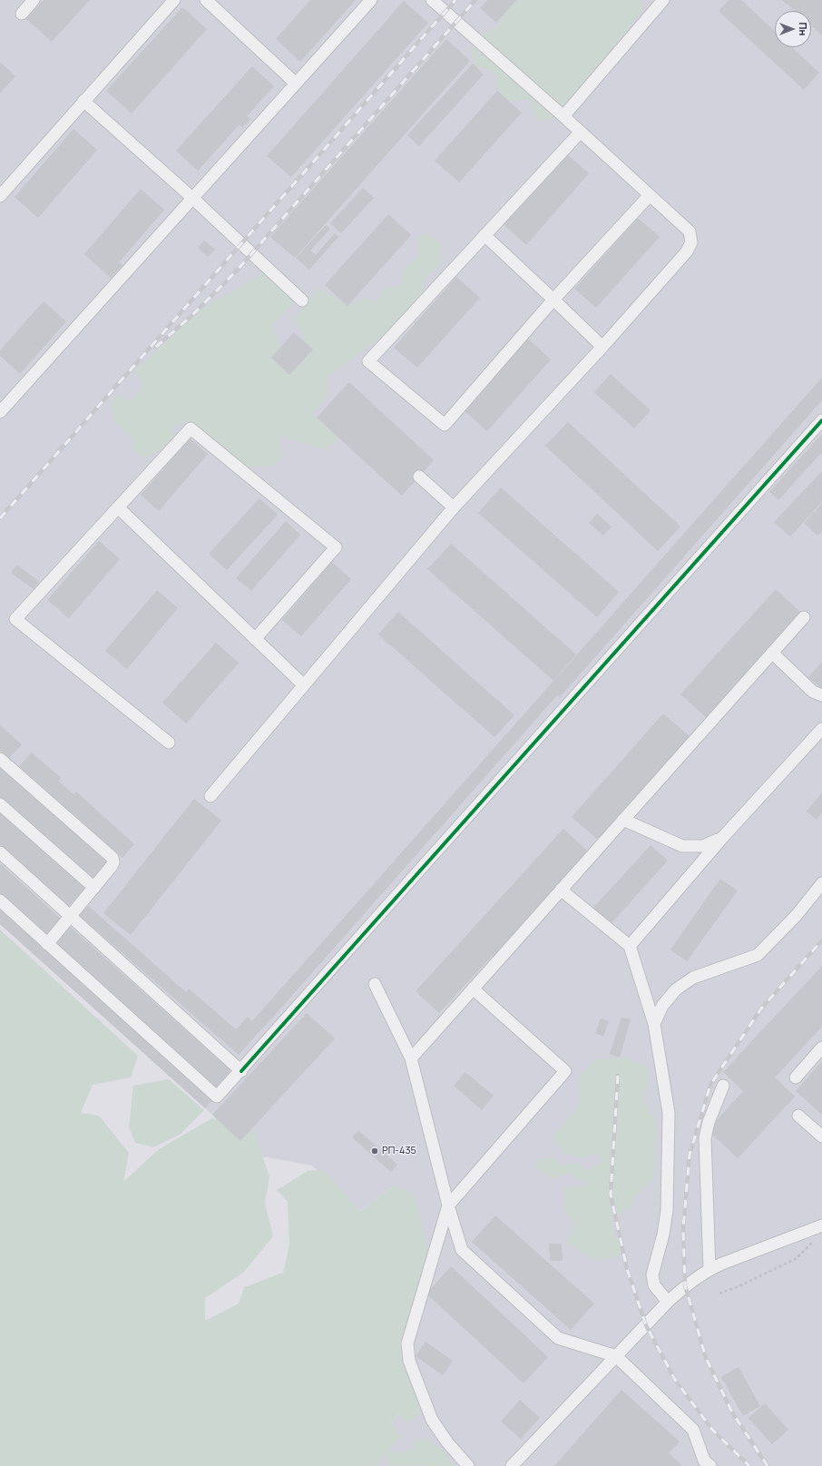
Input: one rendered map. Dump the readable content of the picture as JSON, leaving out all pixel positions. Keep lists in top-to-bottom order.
{
  "places": ["РП-435"],
  "north": "right"
}
